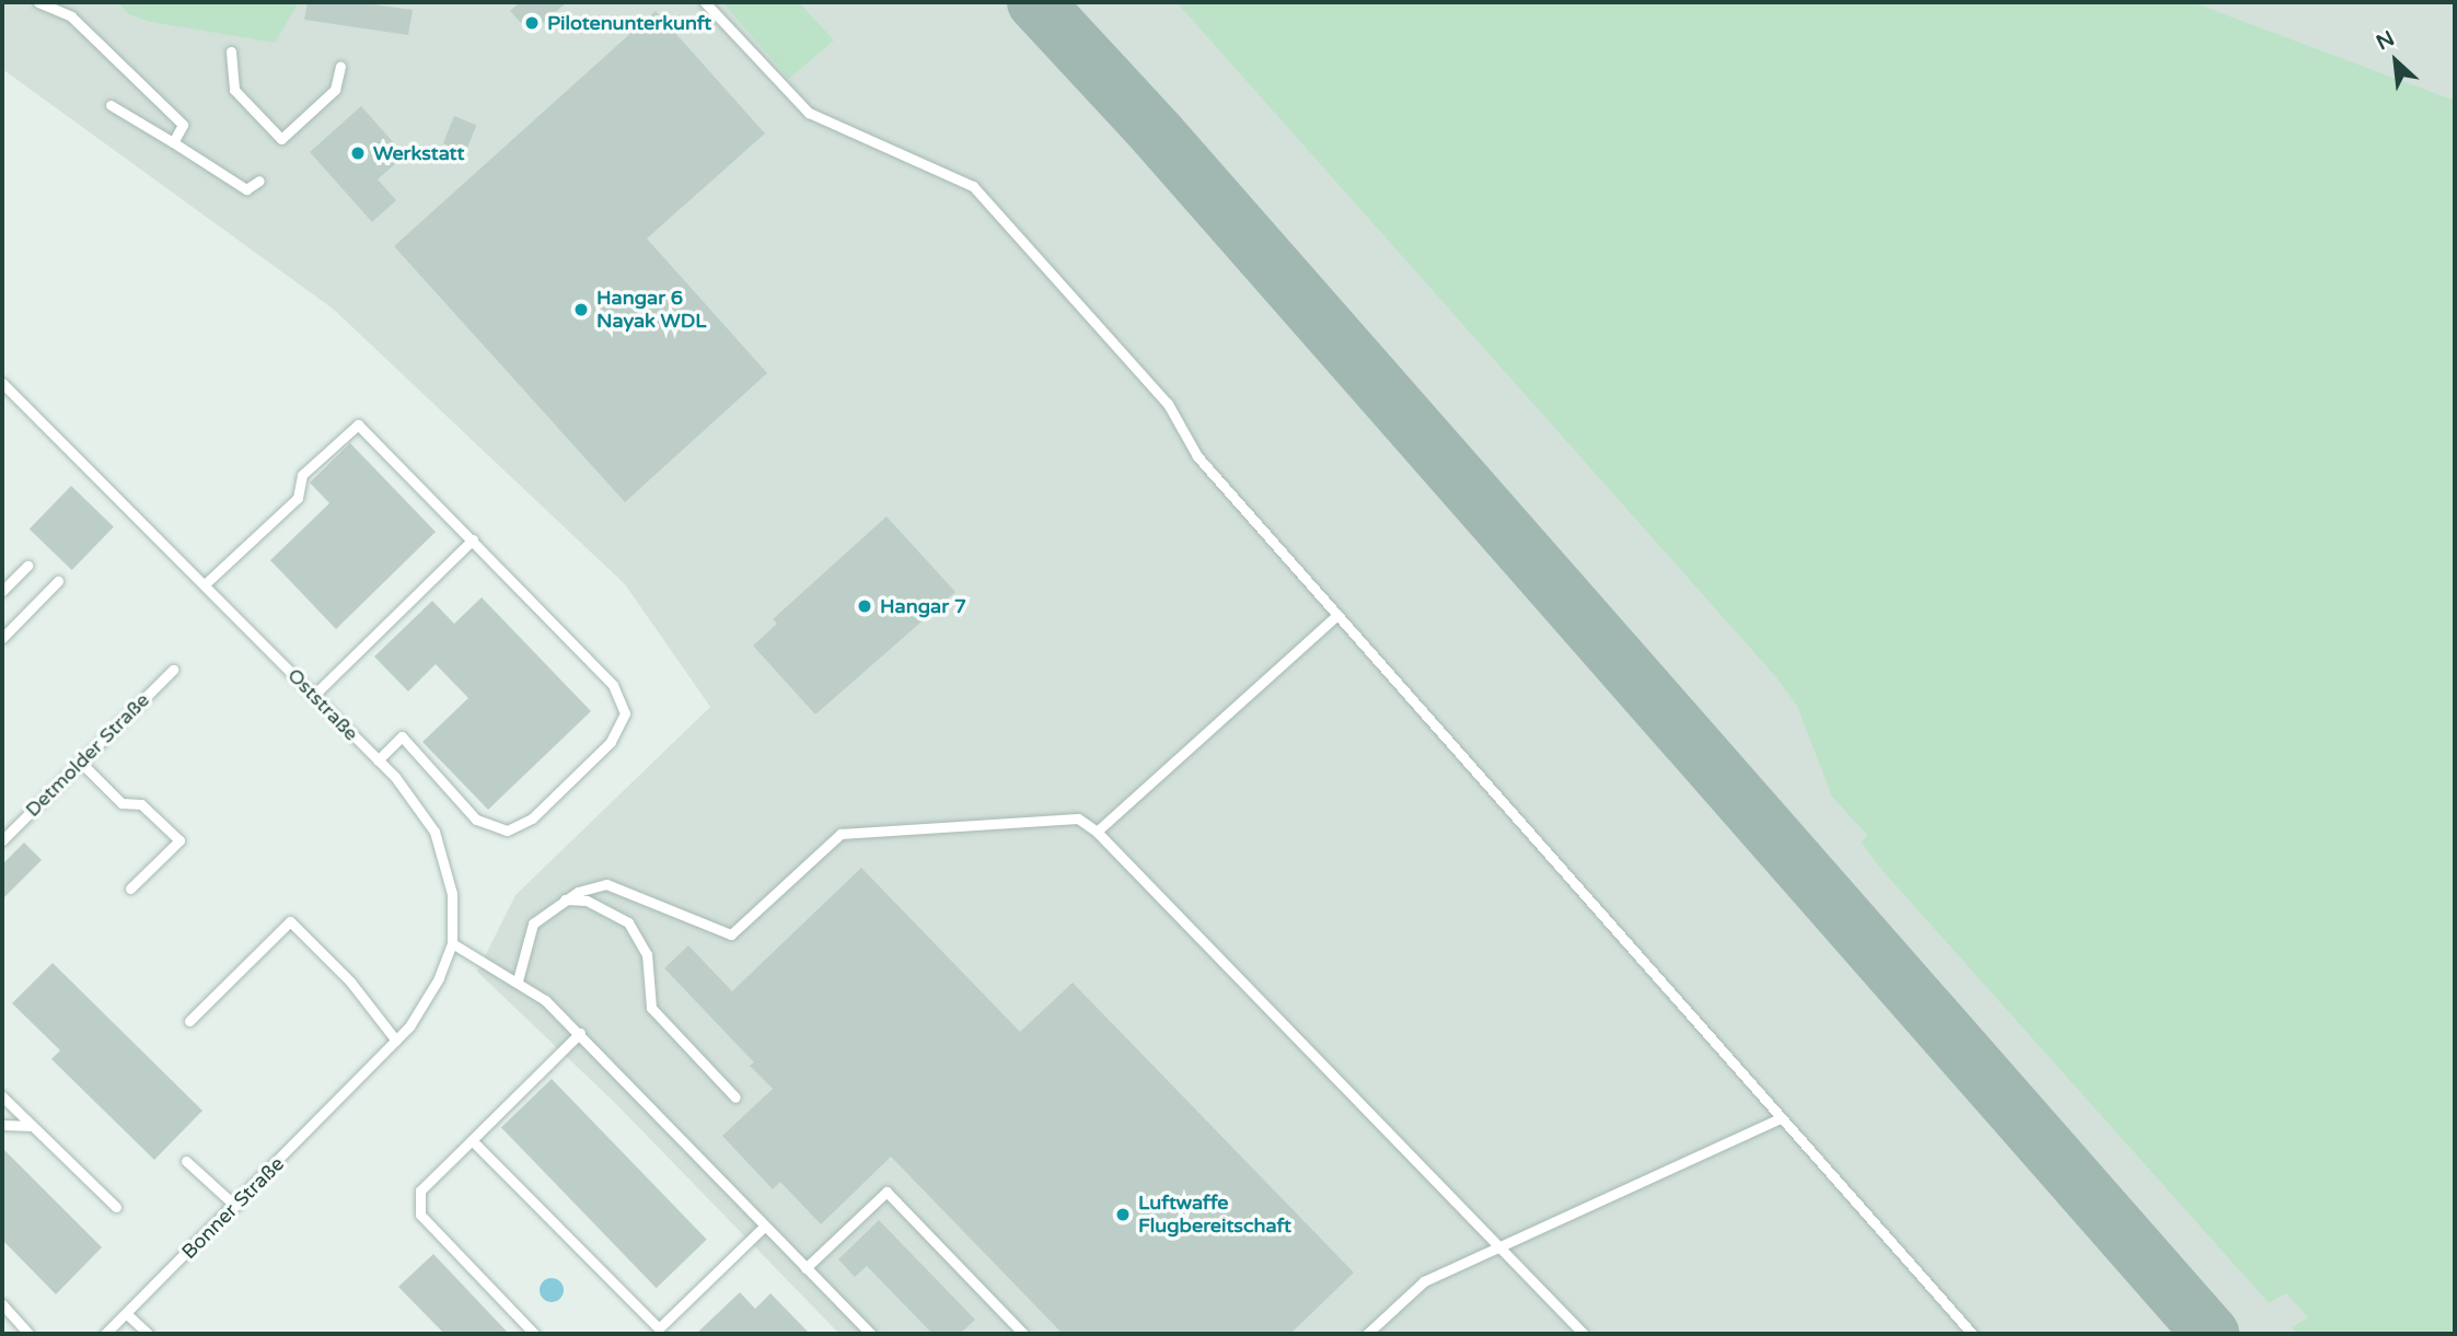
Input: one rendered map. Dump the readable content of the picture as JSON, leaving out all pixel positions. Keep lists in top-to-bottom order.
{
  "streets": {
    "lane": ["Oststraße", "Detmolder Straße", "Bonner Straße"]
  },
  "crossings": [
    ["Oststraße", "Bonner Straße"]
  ],
  "places": [
    "Pilotenunterkunft",
    "Werkstatt",
    "Hangar 6 Nayak WDL",
    "Hangar 7",
    "Luftwaffe Flugbereitschaft"
  ],
  "north": "top left"
}
